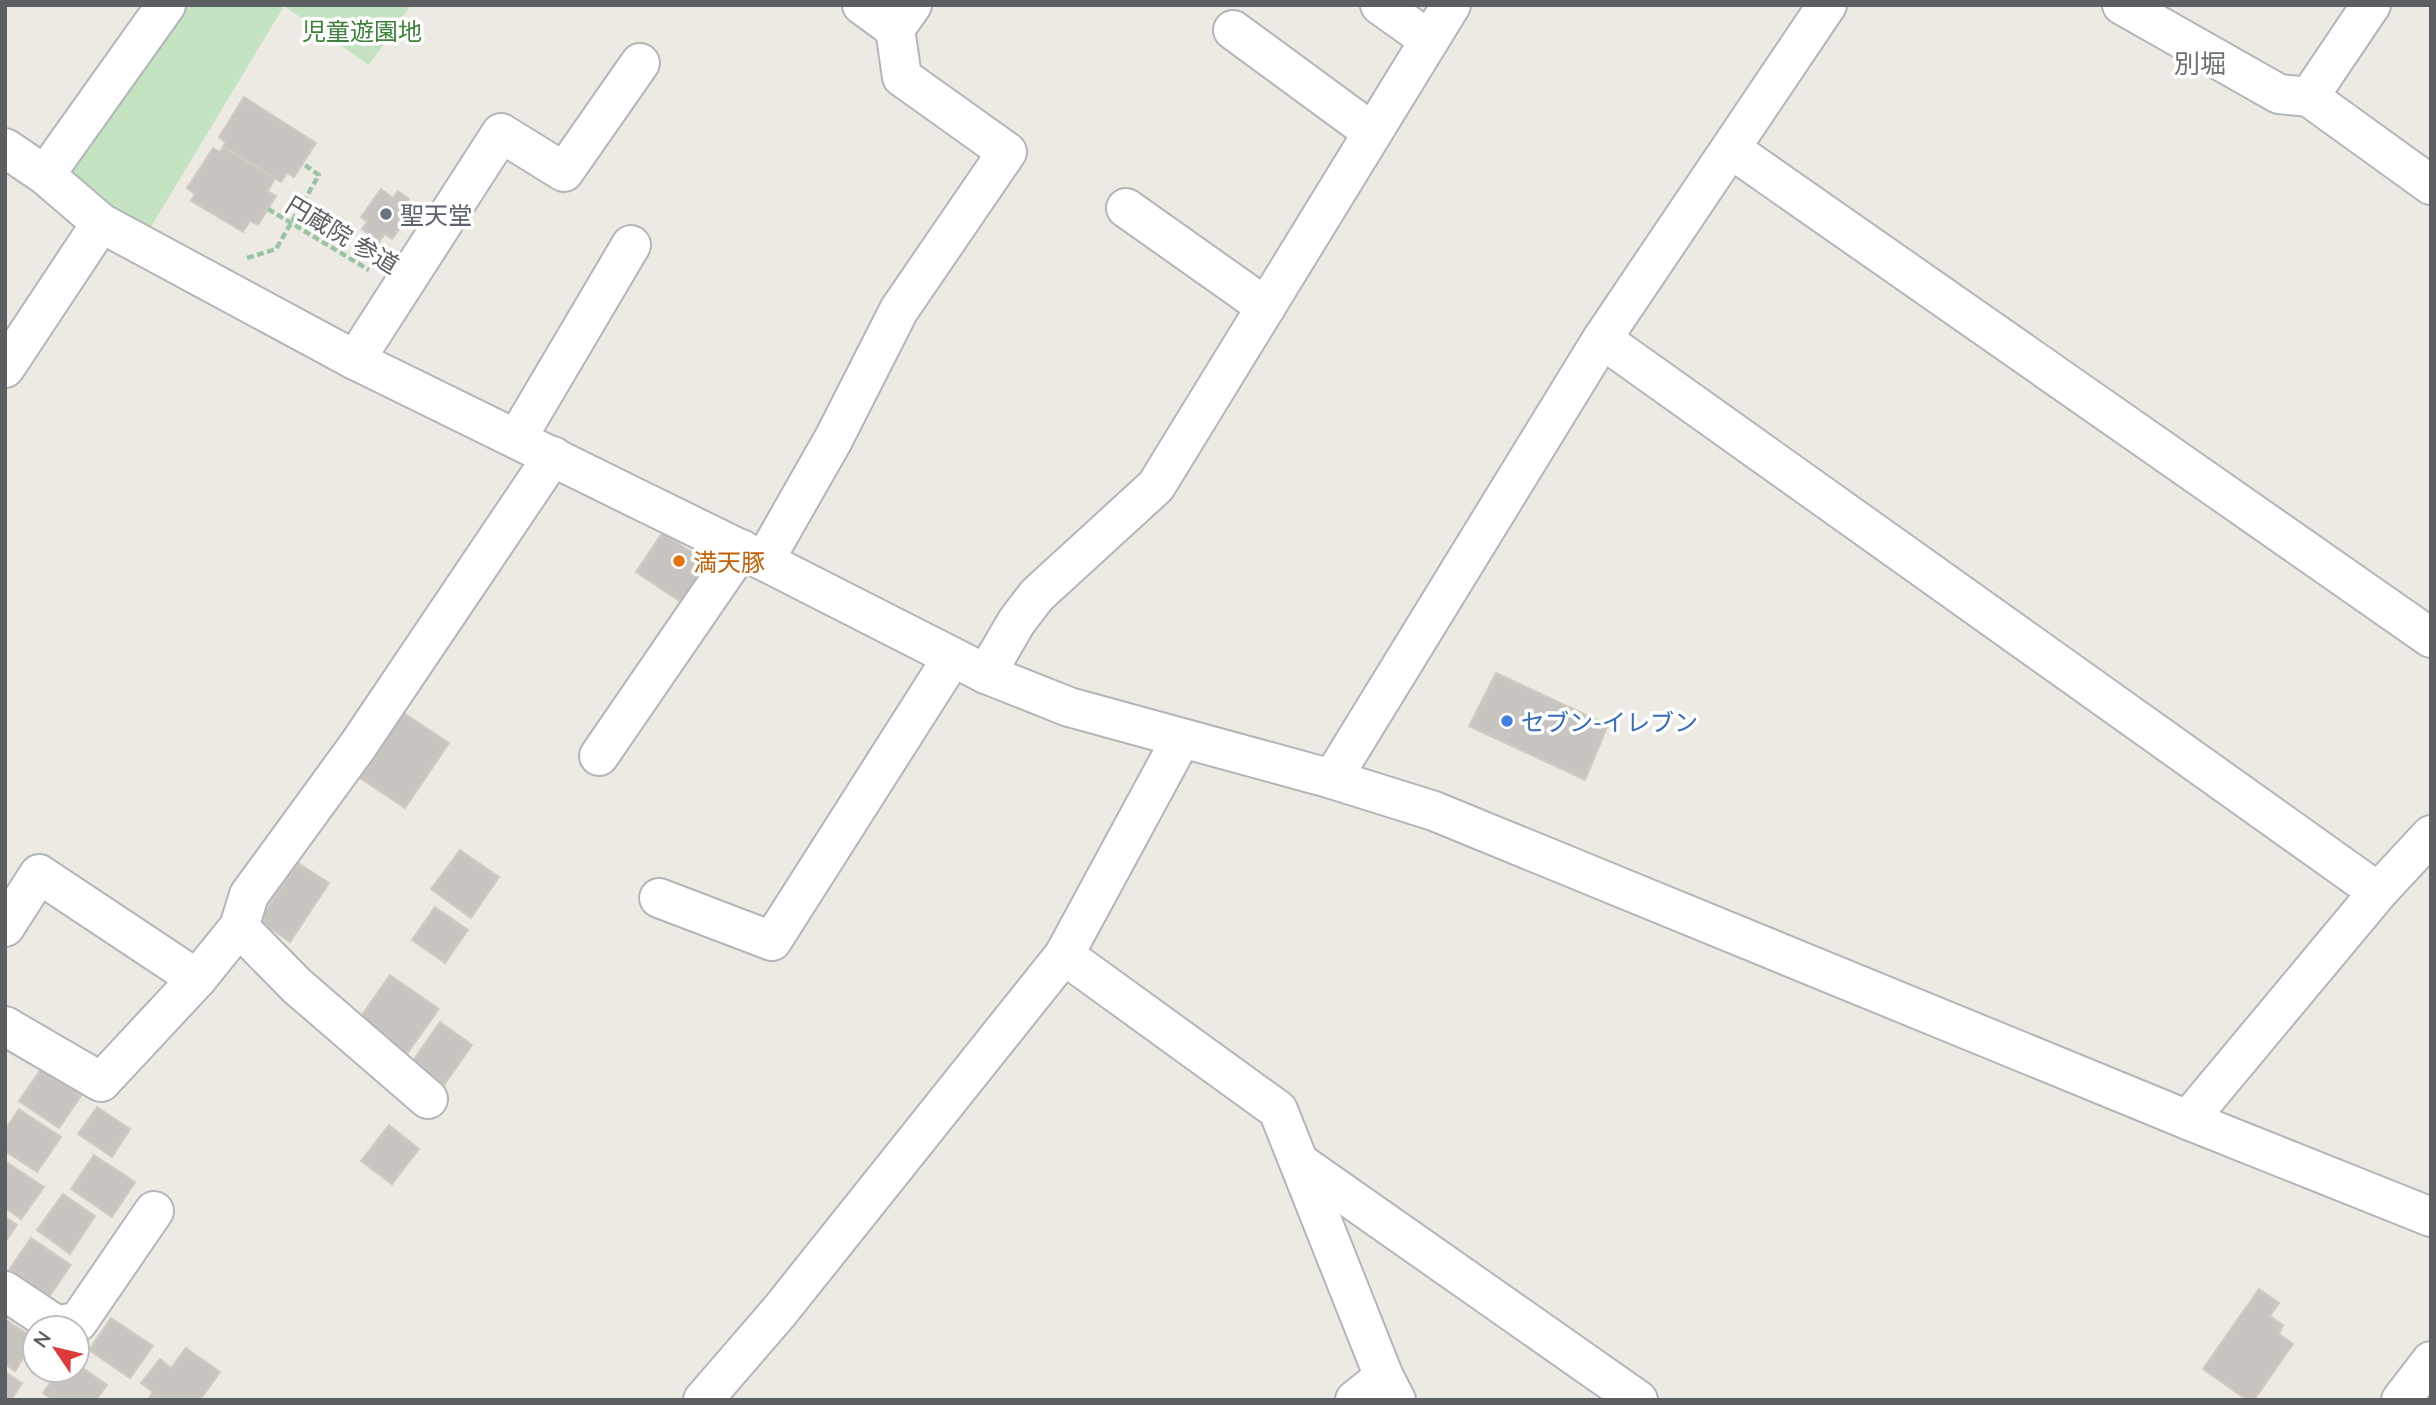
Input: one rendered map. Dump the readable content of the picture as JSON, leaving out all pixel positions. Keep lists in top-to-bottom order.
{
  "streets": {
    "path": ["円蔵院 参道"]
  },
  "districts": ["別堀"],
  "parks": ["児童遊園地"],
  "places": ["聖天堂", "満天豚", "セブン-イレブン"],
  "north": "top left"
}
